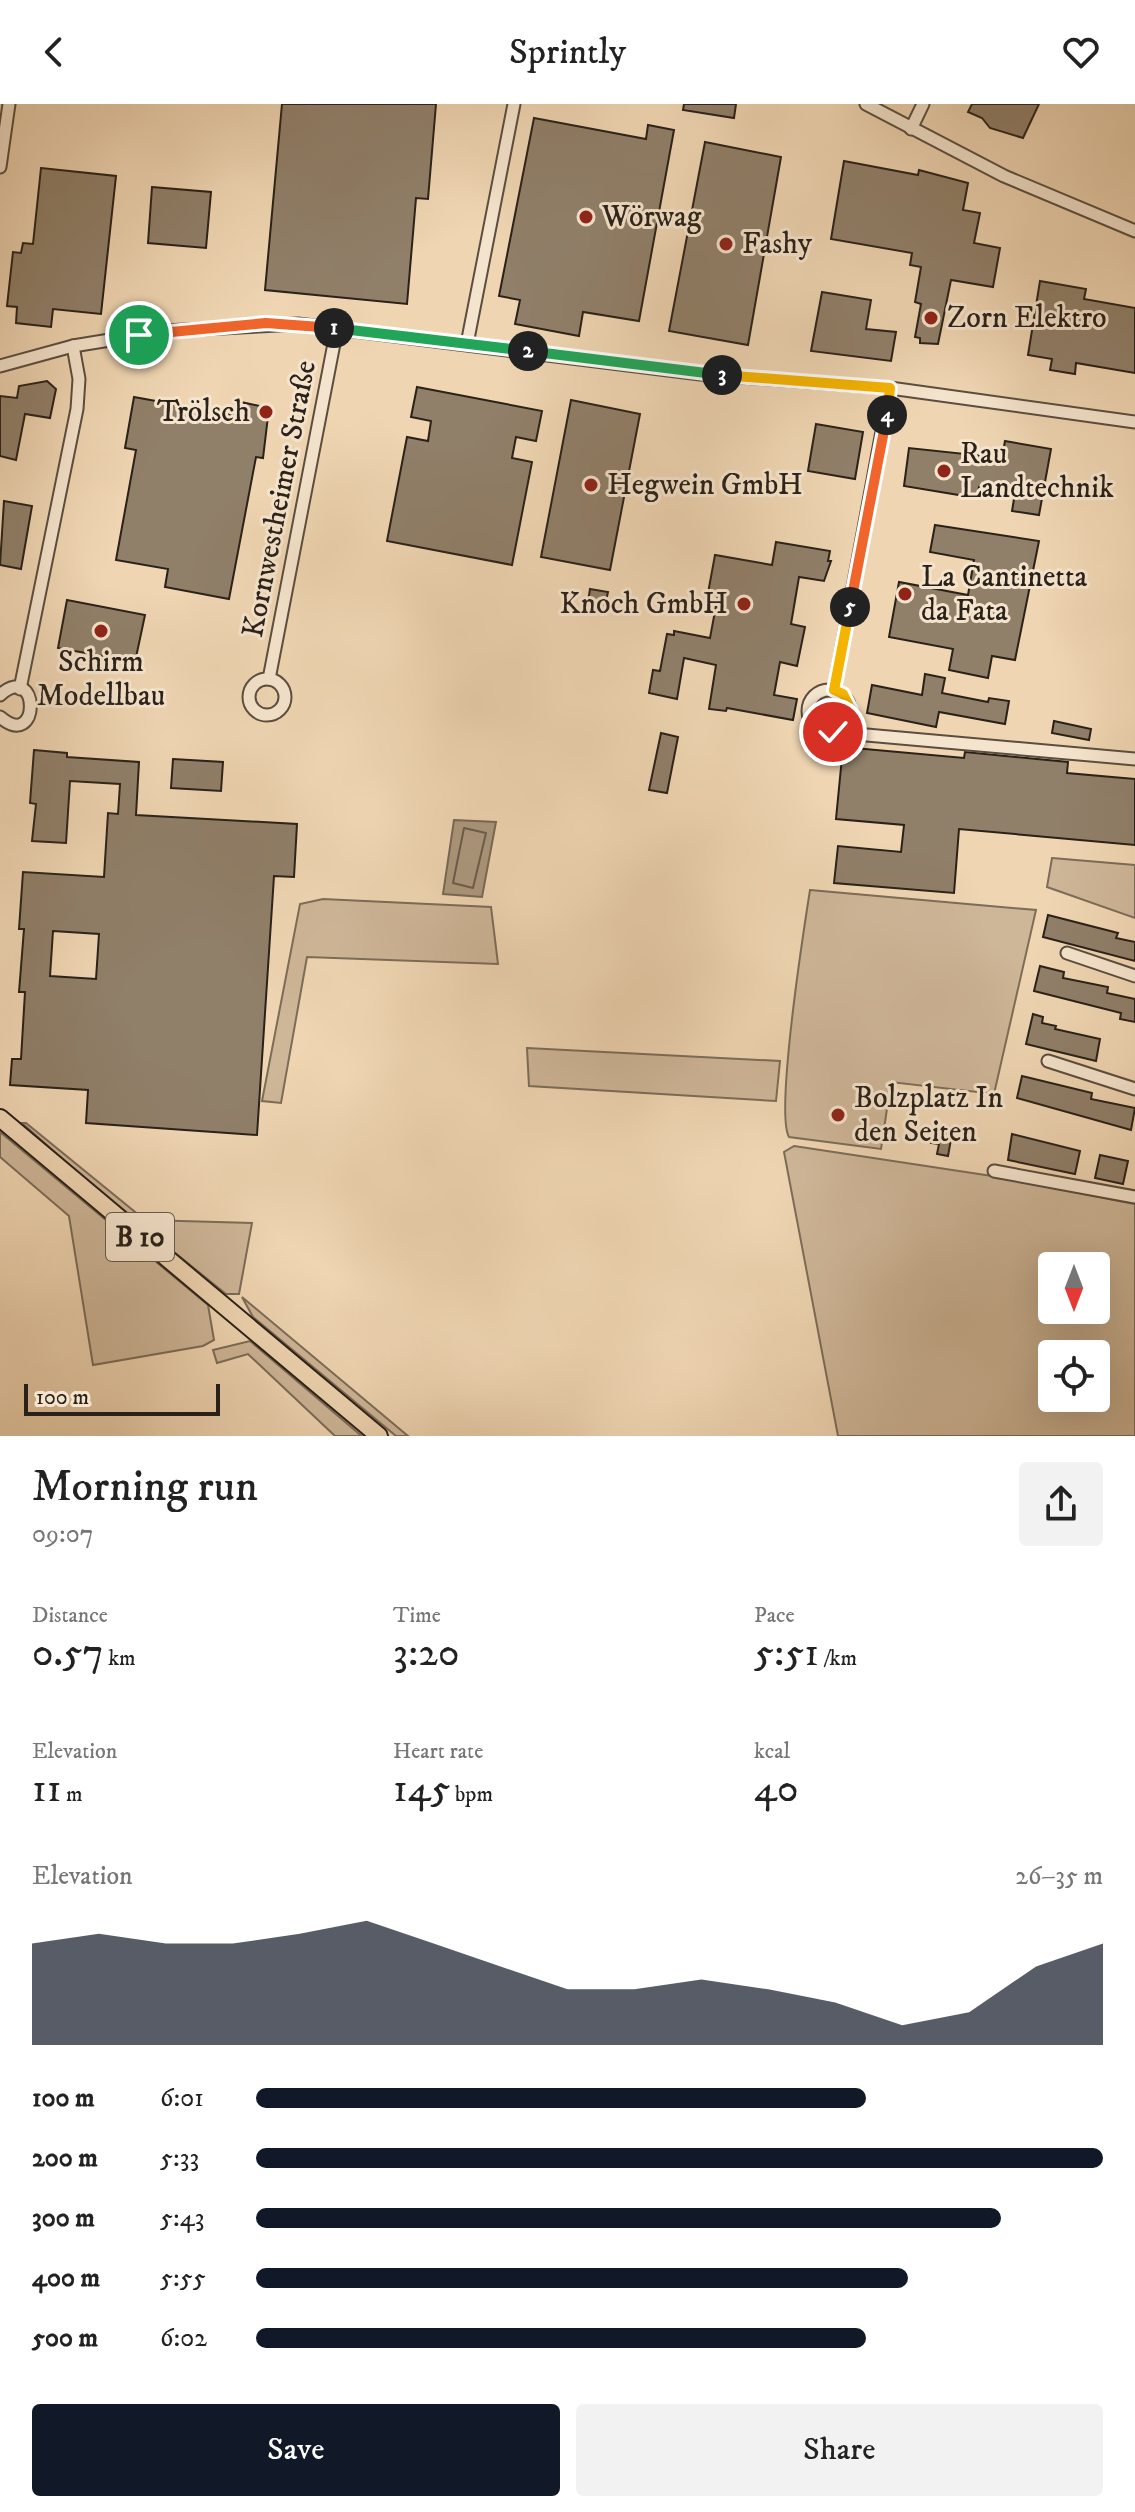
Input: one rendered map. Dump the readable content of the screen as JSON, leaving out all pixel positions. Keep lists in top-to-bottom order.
{
  "streets": {
    "main road": ["B 10"],
    "street": ["Kornwestheimer Straße"]
  },
  "places": [
    "Wörwag",
    "Fashy",
    "Zorn Elektro",
    "Trölsch",
    "Rau Landtechnik",
    "Hegwein GmbH",
    "La Cantinetta da Fata",
    "Knoch GmbH",
    "Schirm Modellbau",
    "Bolzplatz In den Seiten"
  ],
  "scale_bar": "100 m",
  "north": "bottom",
  "page": {
    "header": "Sprintly",
    "pins": [
      "1",
      "2",
      "3",
      "4",
      "5"
    ],
    "scale": "100 m",
    "heading": ["Morning run", "09:07"],
    "stats": [
      ["Distance", "0.57 km"],
      ["Time", "3:20"],
      ["Pace", "5:51 /km"],
      ["Elevation", "11 m"],
      ["Heart rate", "145 bpm"],
      ["kcal", "40"]
    ],
    "chart": ["Elevation", "26–35 m"],
    "list": [
      {
        "name": "100 m",
        "note": "6:01"
      },
      {
        "name": "200 m",
        "note": "5:33"
      },
      {
        "name": "300 m",
        "note": "5:43"
      },
      {
        "name": "400 m",
        "note": "5:55"
      },
      {
        "name": "500 m",
        "note": "6:02"
      }
    ],
    "buttons": ["Save", "Share"]
  }
}
